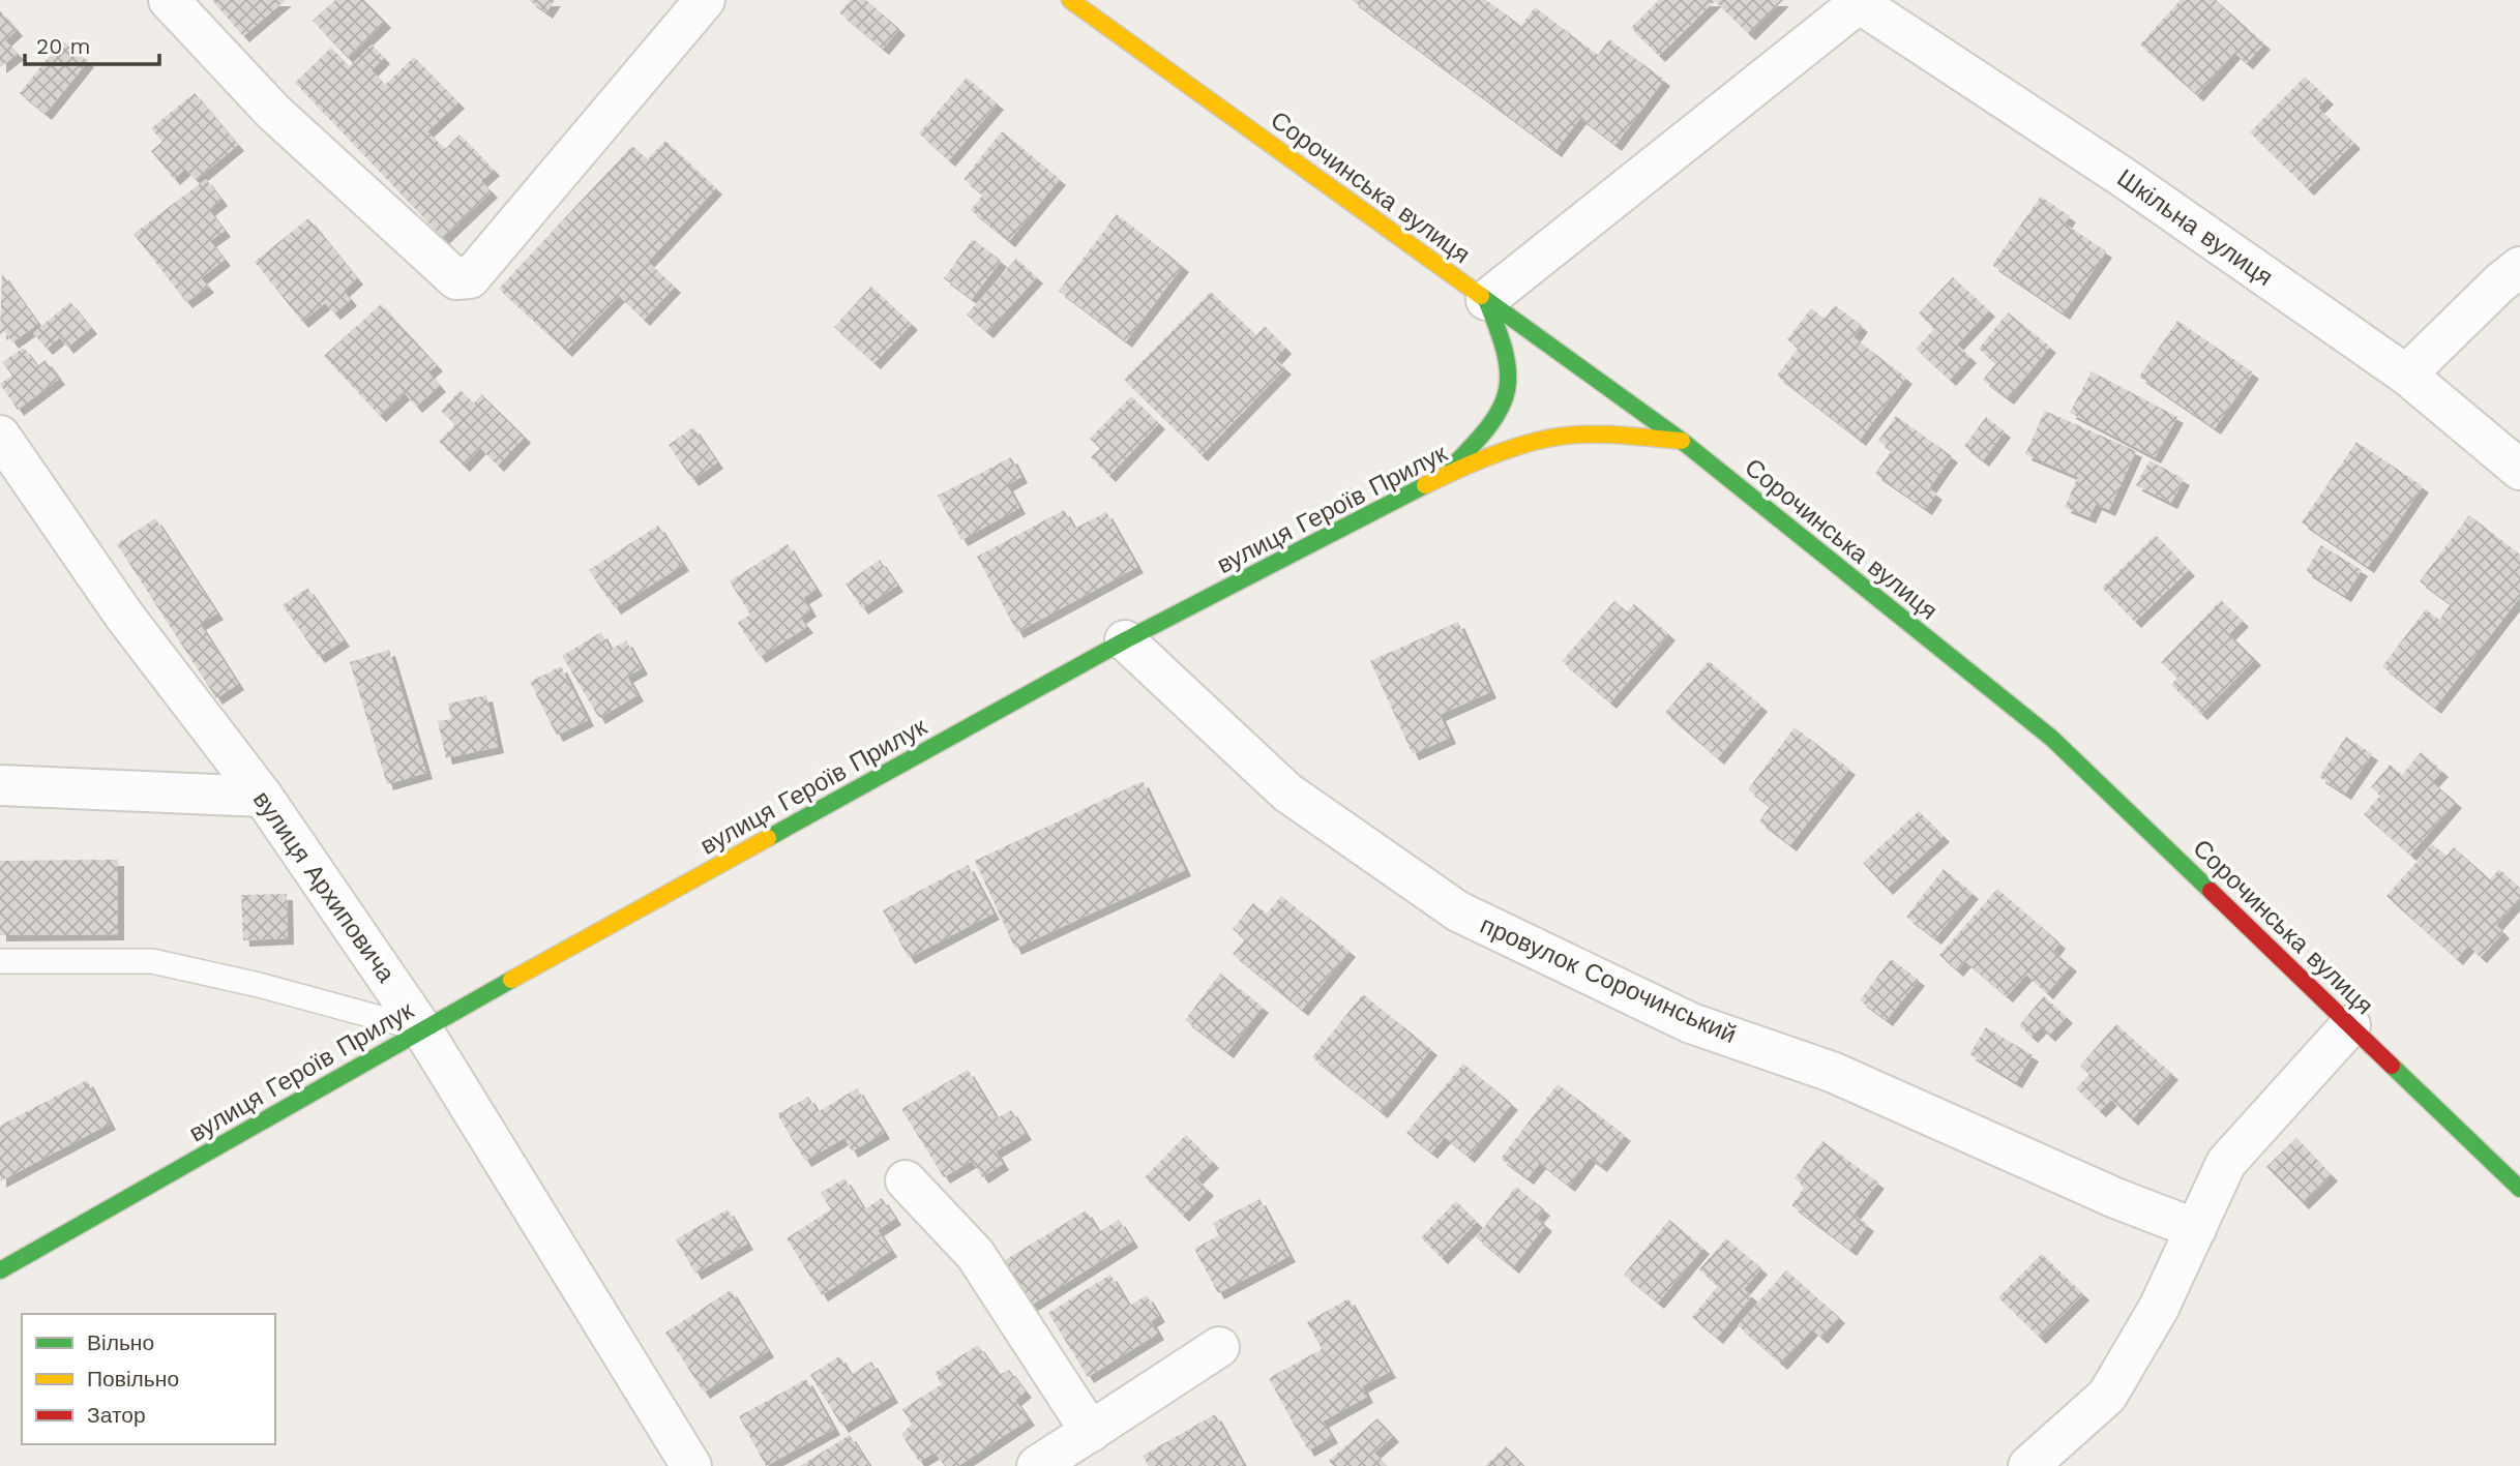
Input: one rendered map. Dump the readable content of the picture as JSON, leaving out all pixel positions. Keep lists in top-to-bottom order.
{
  "streets": {
    "main road": ["Сорочинська вулиця", "вулиця Героїв Прилук"],
    "street": ["Шкільна вулиця", "вулиця Архиповича", "провулок Сорочинський"]
  },
  "crossings": [
    ["Сорочинська вулиця", "вулиця Героїв Прилук"],
    ["вулиця Героїв Прилук", "вулиця Архиповича"],
    ["вулиця Героїв Прилук", "провулок Сорочинський"]
  ],
  "legend": ["Вільно", "Повільно", "Затор"],
  "scale_bar": "20 m"
}
